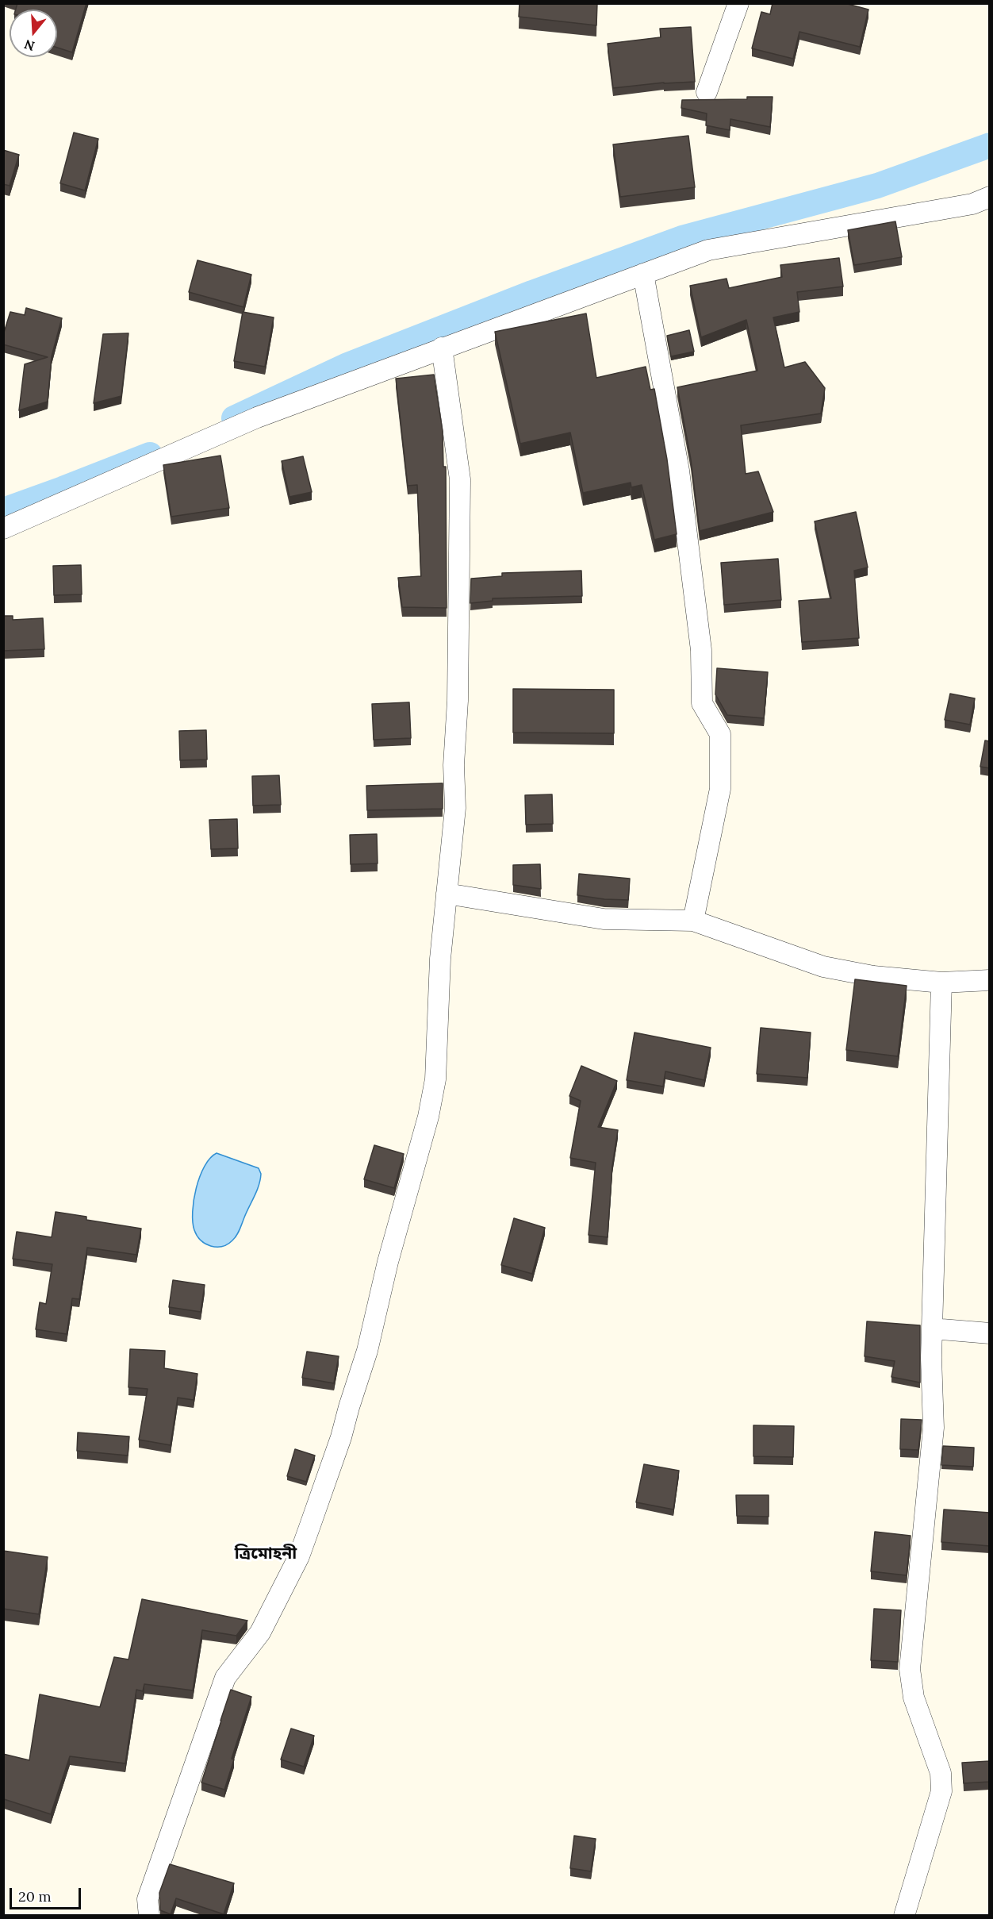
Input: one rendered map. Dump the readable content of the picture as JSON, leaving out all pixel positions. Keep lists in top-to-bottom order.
{
  "districts": ["ত্রিমোহনী"],
  "scale_bar": "20 m",
  "north": "bottom"
}
